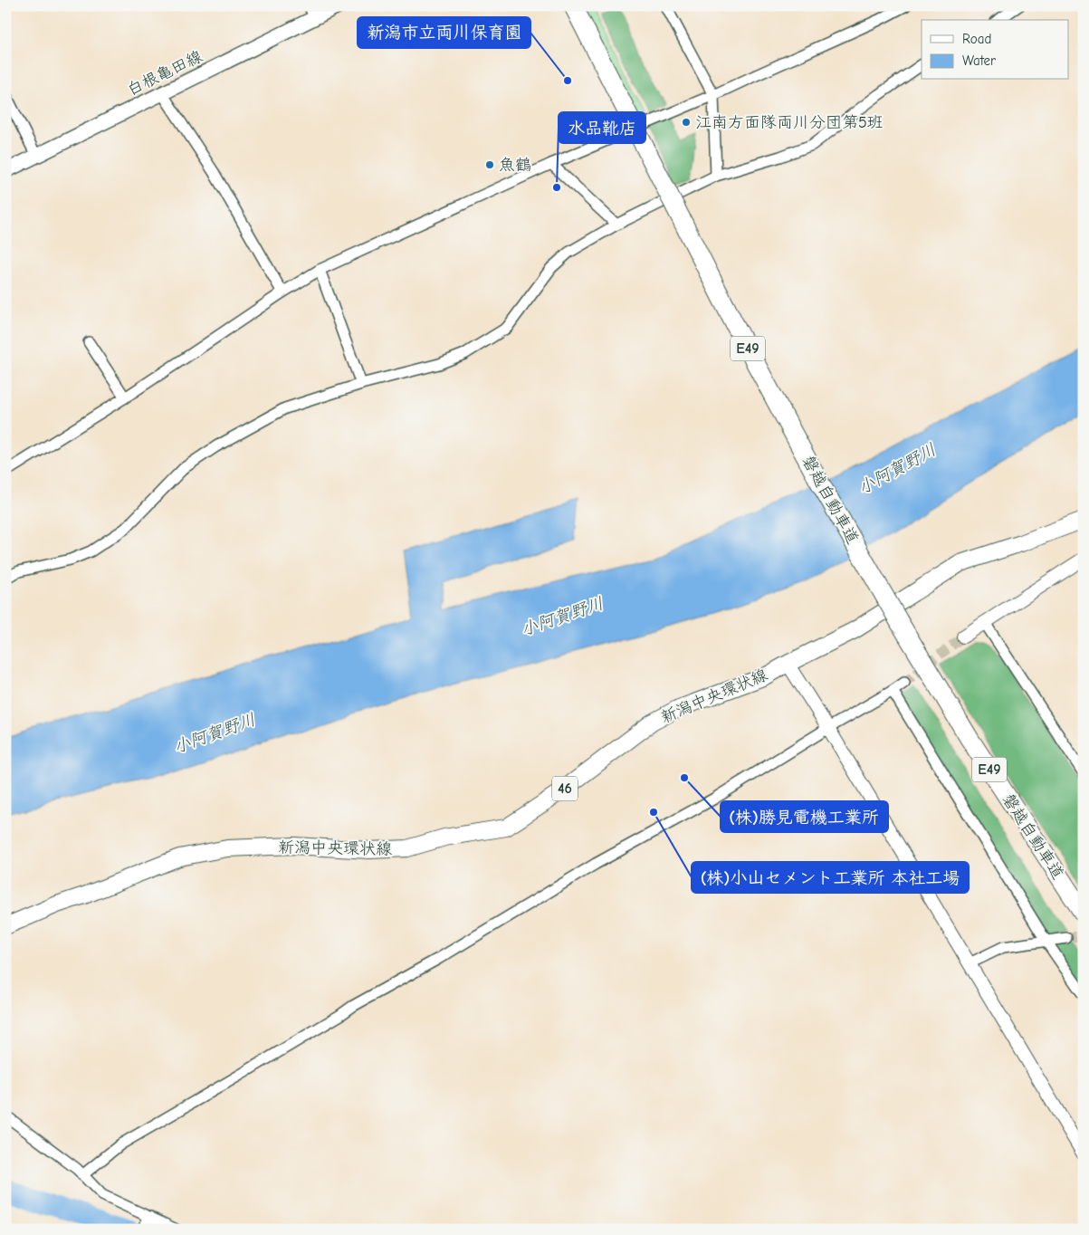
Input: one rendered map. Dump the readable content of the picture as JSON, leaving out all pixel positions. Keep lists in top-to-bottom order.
{
  "streets": {
    "highway": ["E49", "磐越自動車道"],
    "main road": ["白根亀田線", "新潟中央環状線", "46"]
  },
  "water": ["小阿賀野川"],
  "places": [
    "新潟市立両川保育園",
    "江南方面隊両川分団第5班",
    "魚鶴",
    "水品靴店",
    "(株)勝見電機工業所",
    "(株)小山セメント工業所 本社工場"
  ],
  "legend": ["Road", "Water"]
}
